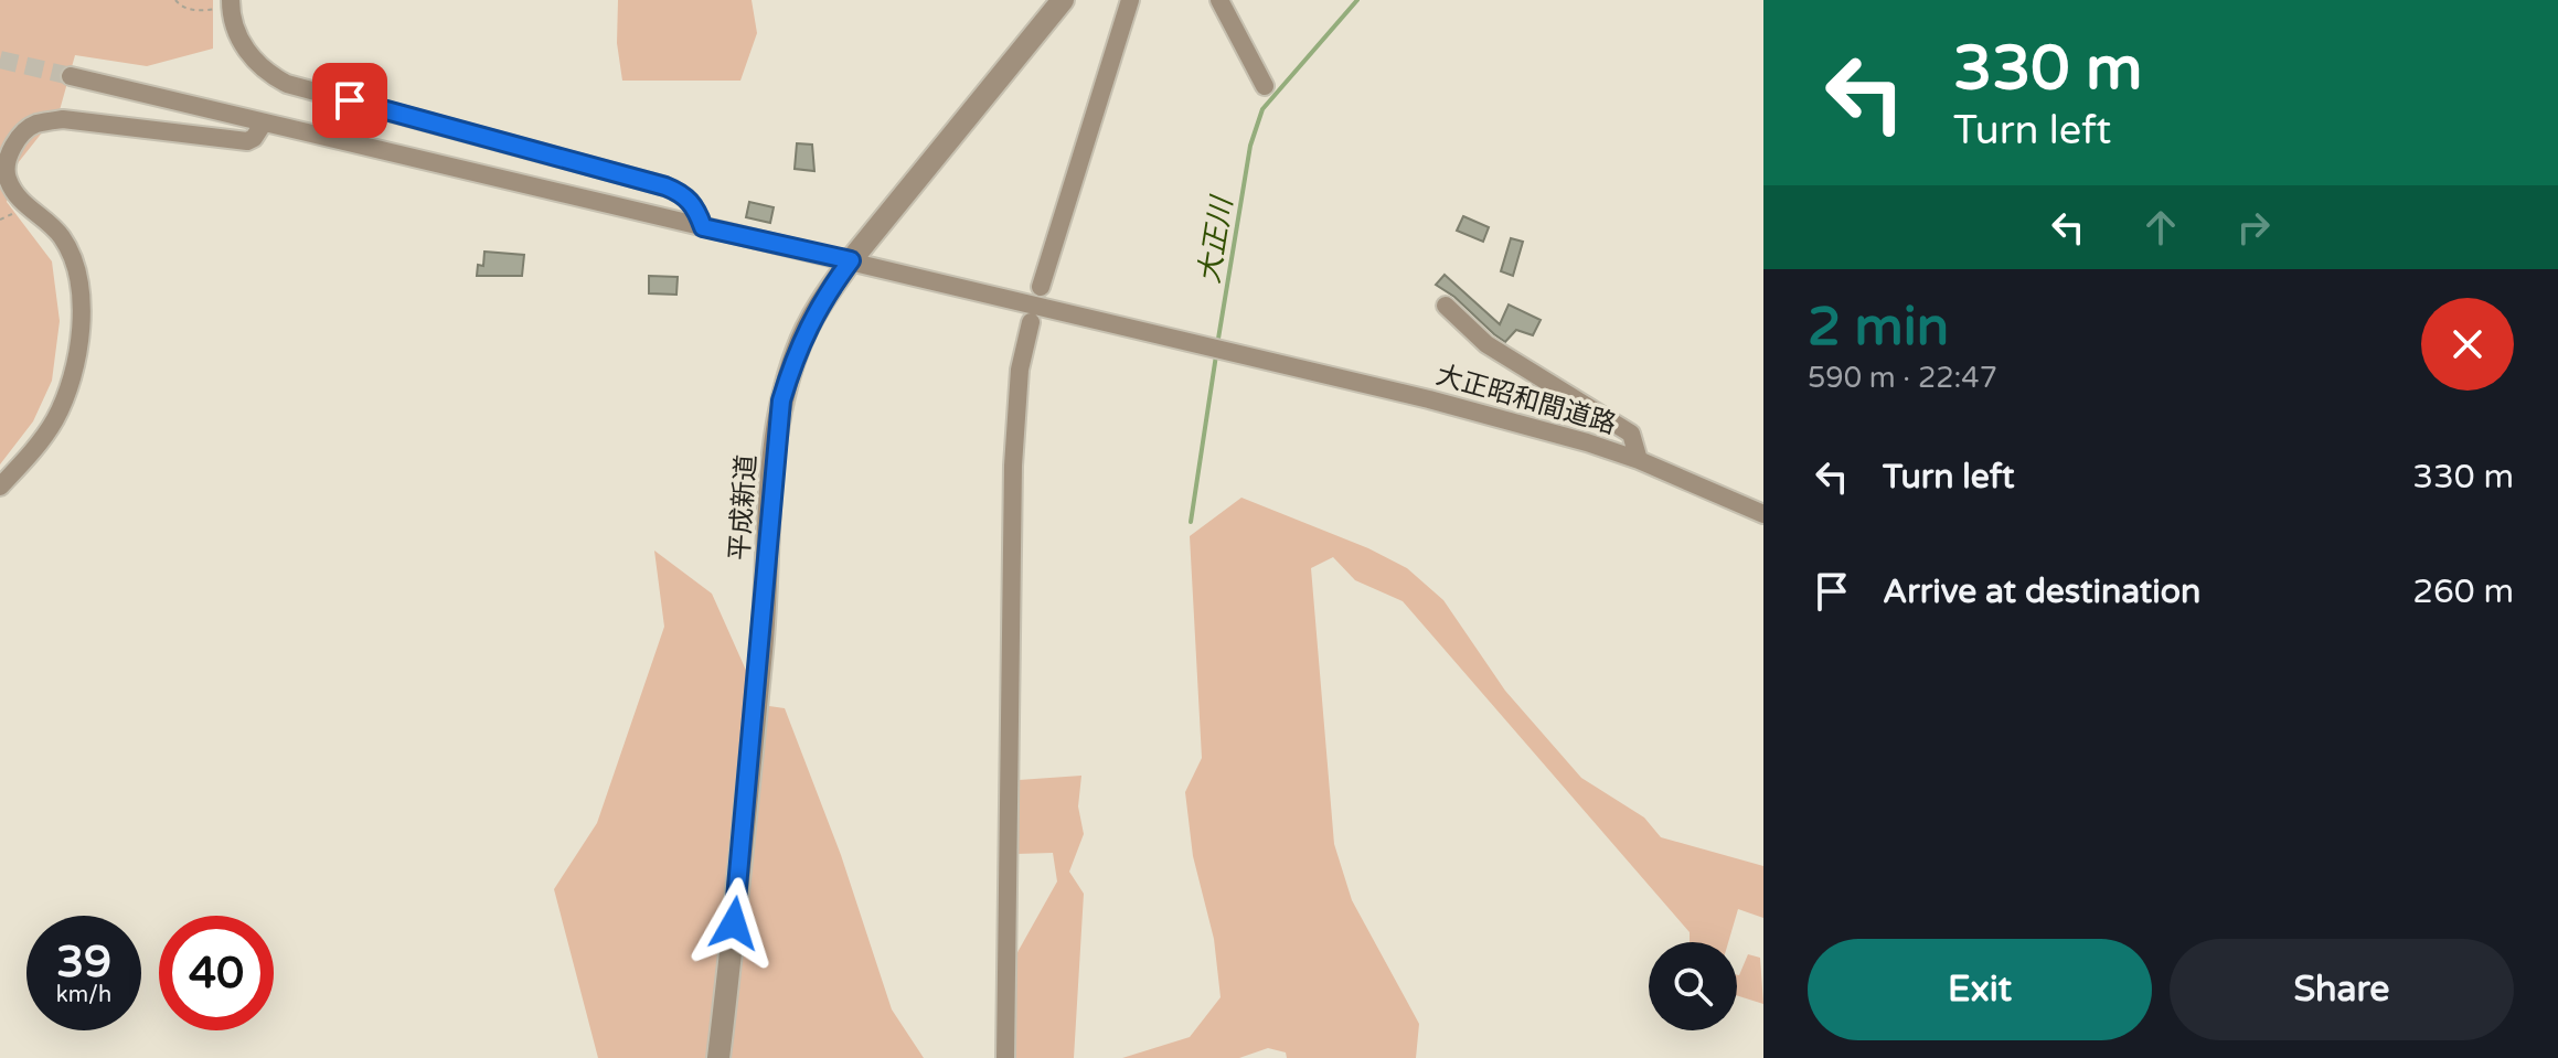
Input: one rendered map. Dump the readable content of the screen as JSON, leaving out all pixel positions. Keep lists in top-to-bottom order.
{
  "streets": {
    "street": ["大正昭和間道路", "平成新道"]
  },
  "crossings": [
    ["大正昭和間道路", "平成新道"]
  ],
  "water": ["大正川"],
  "page": {
    "turn": ["330 m", "Turn left"],
    "heading": ["2 min", "590 m · 22:47"],
    "list": [
      {
        "name": "Turn left",
        "value": "330 m"
      },
      {
        "name": "Arrive at destination",
        "value": "260 m"
      }
    ],
    "speed": "39 km/h",
    "limit": "40",
    "buttons": ["Exit", "Share"]
  }
}
